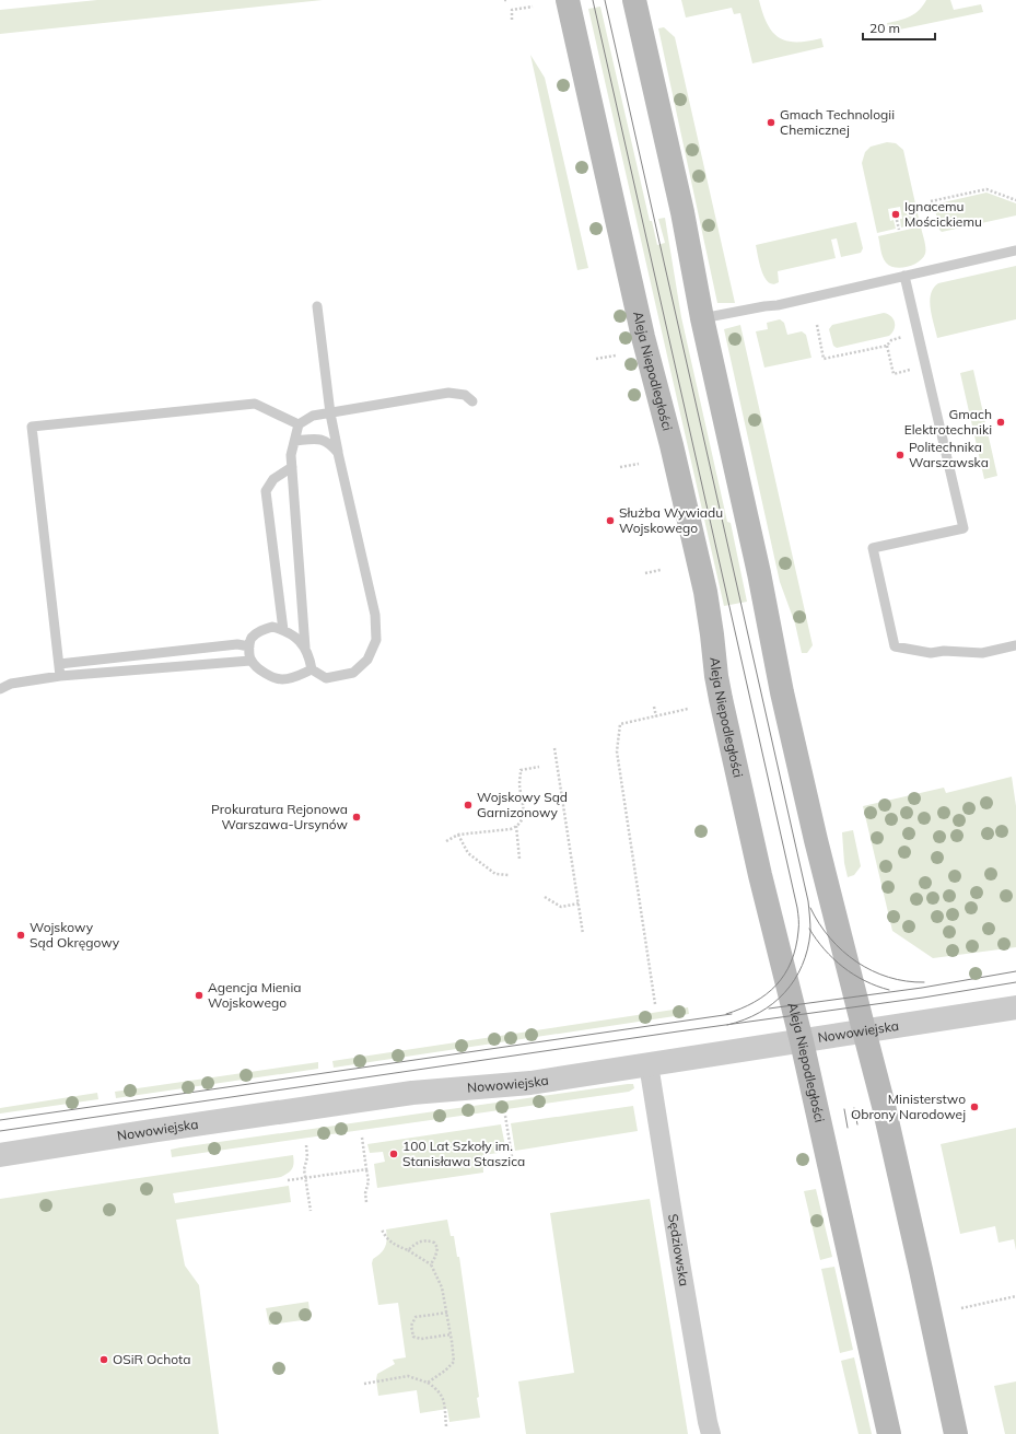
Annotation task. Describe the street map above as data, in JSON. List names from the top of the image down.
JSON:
{
  "streets": {
    "main road": ["Aleja Niepodległości"],
    "street": ["Nowowiejska", "Sędziowska"]
  },
  "crossings": [
    ["Aleja Niepodległości", "Nowowiejska"],
    ["Nowowiejska", "Sędziowska"]
  ],
  "places": [
    "Gmach Technologii Chemicznej",
    "Ignacemu Mościckiemu",
    "Gmach Elektrotechniki",
    "Politechnika Warszawska",
    "Służba Wywiadu Wojskowego",
    "Wojskowy Sąd Garnizonowy",
    "Prokuratura Rejonowa Warszawa-Ursynów",
    "Wojskowy Sąd Okręgowy",
    "Agencja Mienia Wojskowego",
    "Ministerstwo Obrony Narodowej",
    "100 Lat Szkoły im. Stanisława Staszica",
    "OSiR Ochota"
  ],
  "scale_bar": "20 m"
}
